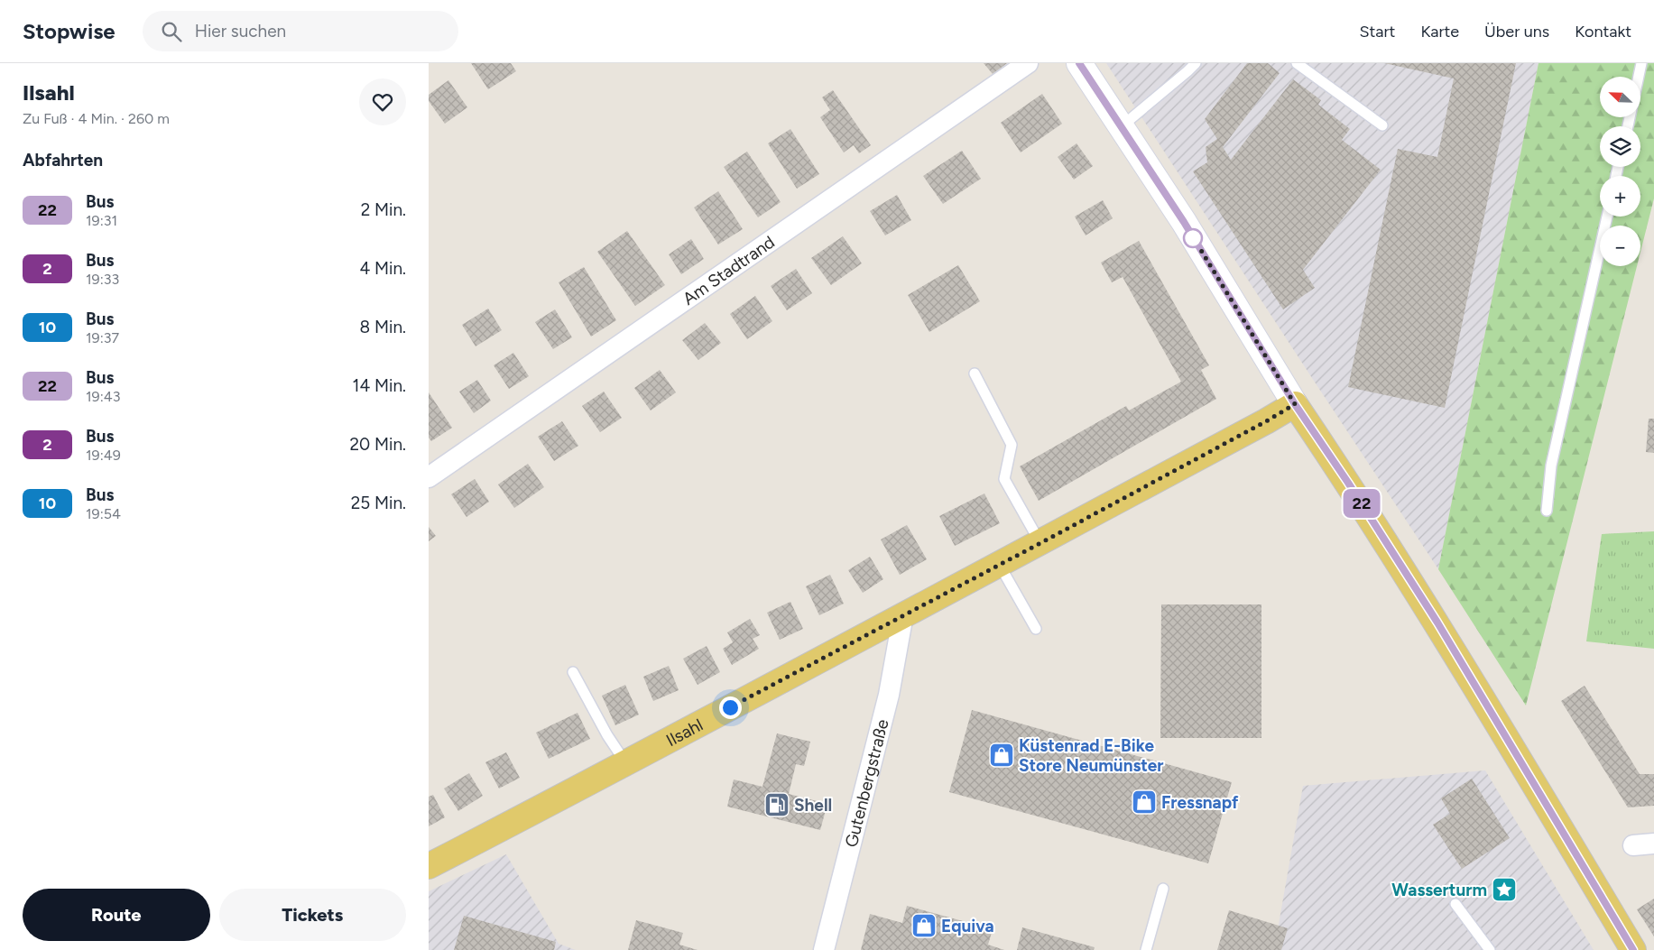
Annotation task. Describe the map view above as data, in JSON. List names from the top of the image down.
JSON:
{
  "streets": {
    "main road": ["Ilsahl"],
    "street": ["Am Stadtrand", "Gutenbergstraße"]
  },
  "crossings": [
    ["Ilsahl", "Gutenbergstraße"]
  ],
  "places": {
    "shop": ["Küstenrad E-Bike Store Neumünster", "Fressnapf", "Equiva"],
    "fuel station": ["Shell"],
    "place": ["Wasserturm"]
  },
  "lines": ["bus line 22"],
  "north": "top left",
  "page": {
    "header": "Stopwise",
    "search": "Hier suchen",
    "nav": [
      "Start",
      "Karte",
      "Über uns",
      "Kontakt"
    ],
    "heading": [
      ["Ilsahl", "Zu Fuß · 4 Min. · 260 m"],
      "Abfahrten"
    ],
    "on_map": "22",
    "map_buttons": ["+", "−"],
    "list": [
      {
        "mark": "22",
        "name": "Bus",
        "note": "19:31",
        "value": "2 Min."
      },
      {
        "mark": "2",
        "name": "Bus",
        "note": "19:33",
        "value": "4 Min."
      },
      {
        "mark": "10",
        "name": "Bus",
        "note": "19:37",
        "value": "8 Min."
      },
      {
        "mark": "22",
        "name": "Bus",
        "note": "19:43",
        "value": "14 Min."
      },
      {
        "mark": "2",
        "name": "Bus",
        "note": "19:49",
        "value": "20 Min."
      },
      {
        "mark": "10",
        "name": "Bus",
        "note": "19:54",
        "value": "25 Min."
      }
    ],
    "buttons": ["Route", "Tickets"]
  }
}
